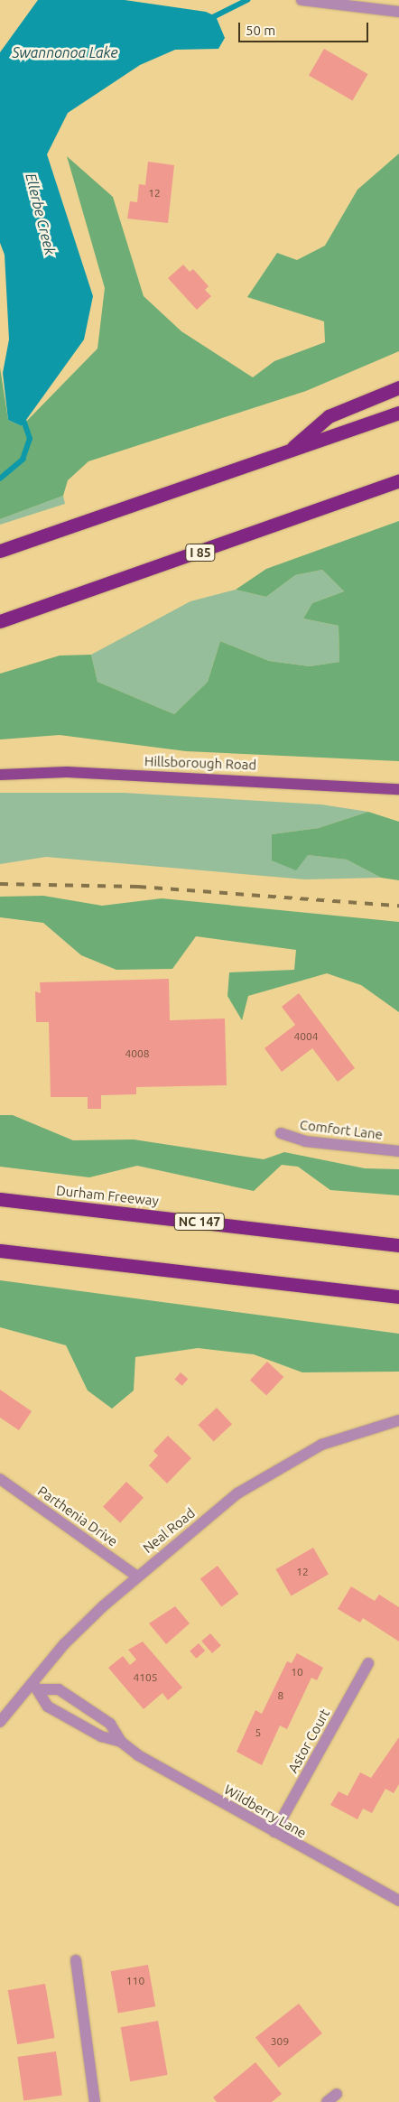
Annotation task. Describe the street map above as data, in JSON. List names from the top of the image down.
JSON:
{
  "streets": {
    "highway": ["I 85", "Durham Freeway", "NC 147"],
    "main road": ["Hillsborough Road"],
    "street": [
      "Comfort Lane",
      "Parthenia Drive",
      "Neal Road",
      "Astor Court",
      "Wildberry Lane"
    ]
  },
  "crossings": [
    ["Parthenia Drive", "Neal Road"],
    ["Neal Road", "Wildberry Lane"],
    ["Astor Court", "Wildberry Lane"]
  ],
  "water": ["Swannonoa Lake", "Ellerbe Creek"],
  "house_numbers": [
    "12",
    "4004",
    "4008",
    "12",
    "10",
    "4105",
    "8",
    "5",
    "110",
    "309"
  ],
  "scale_bar": "50 m"
}
